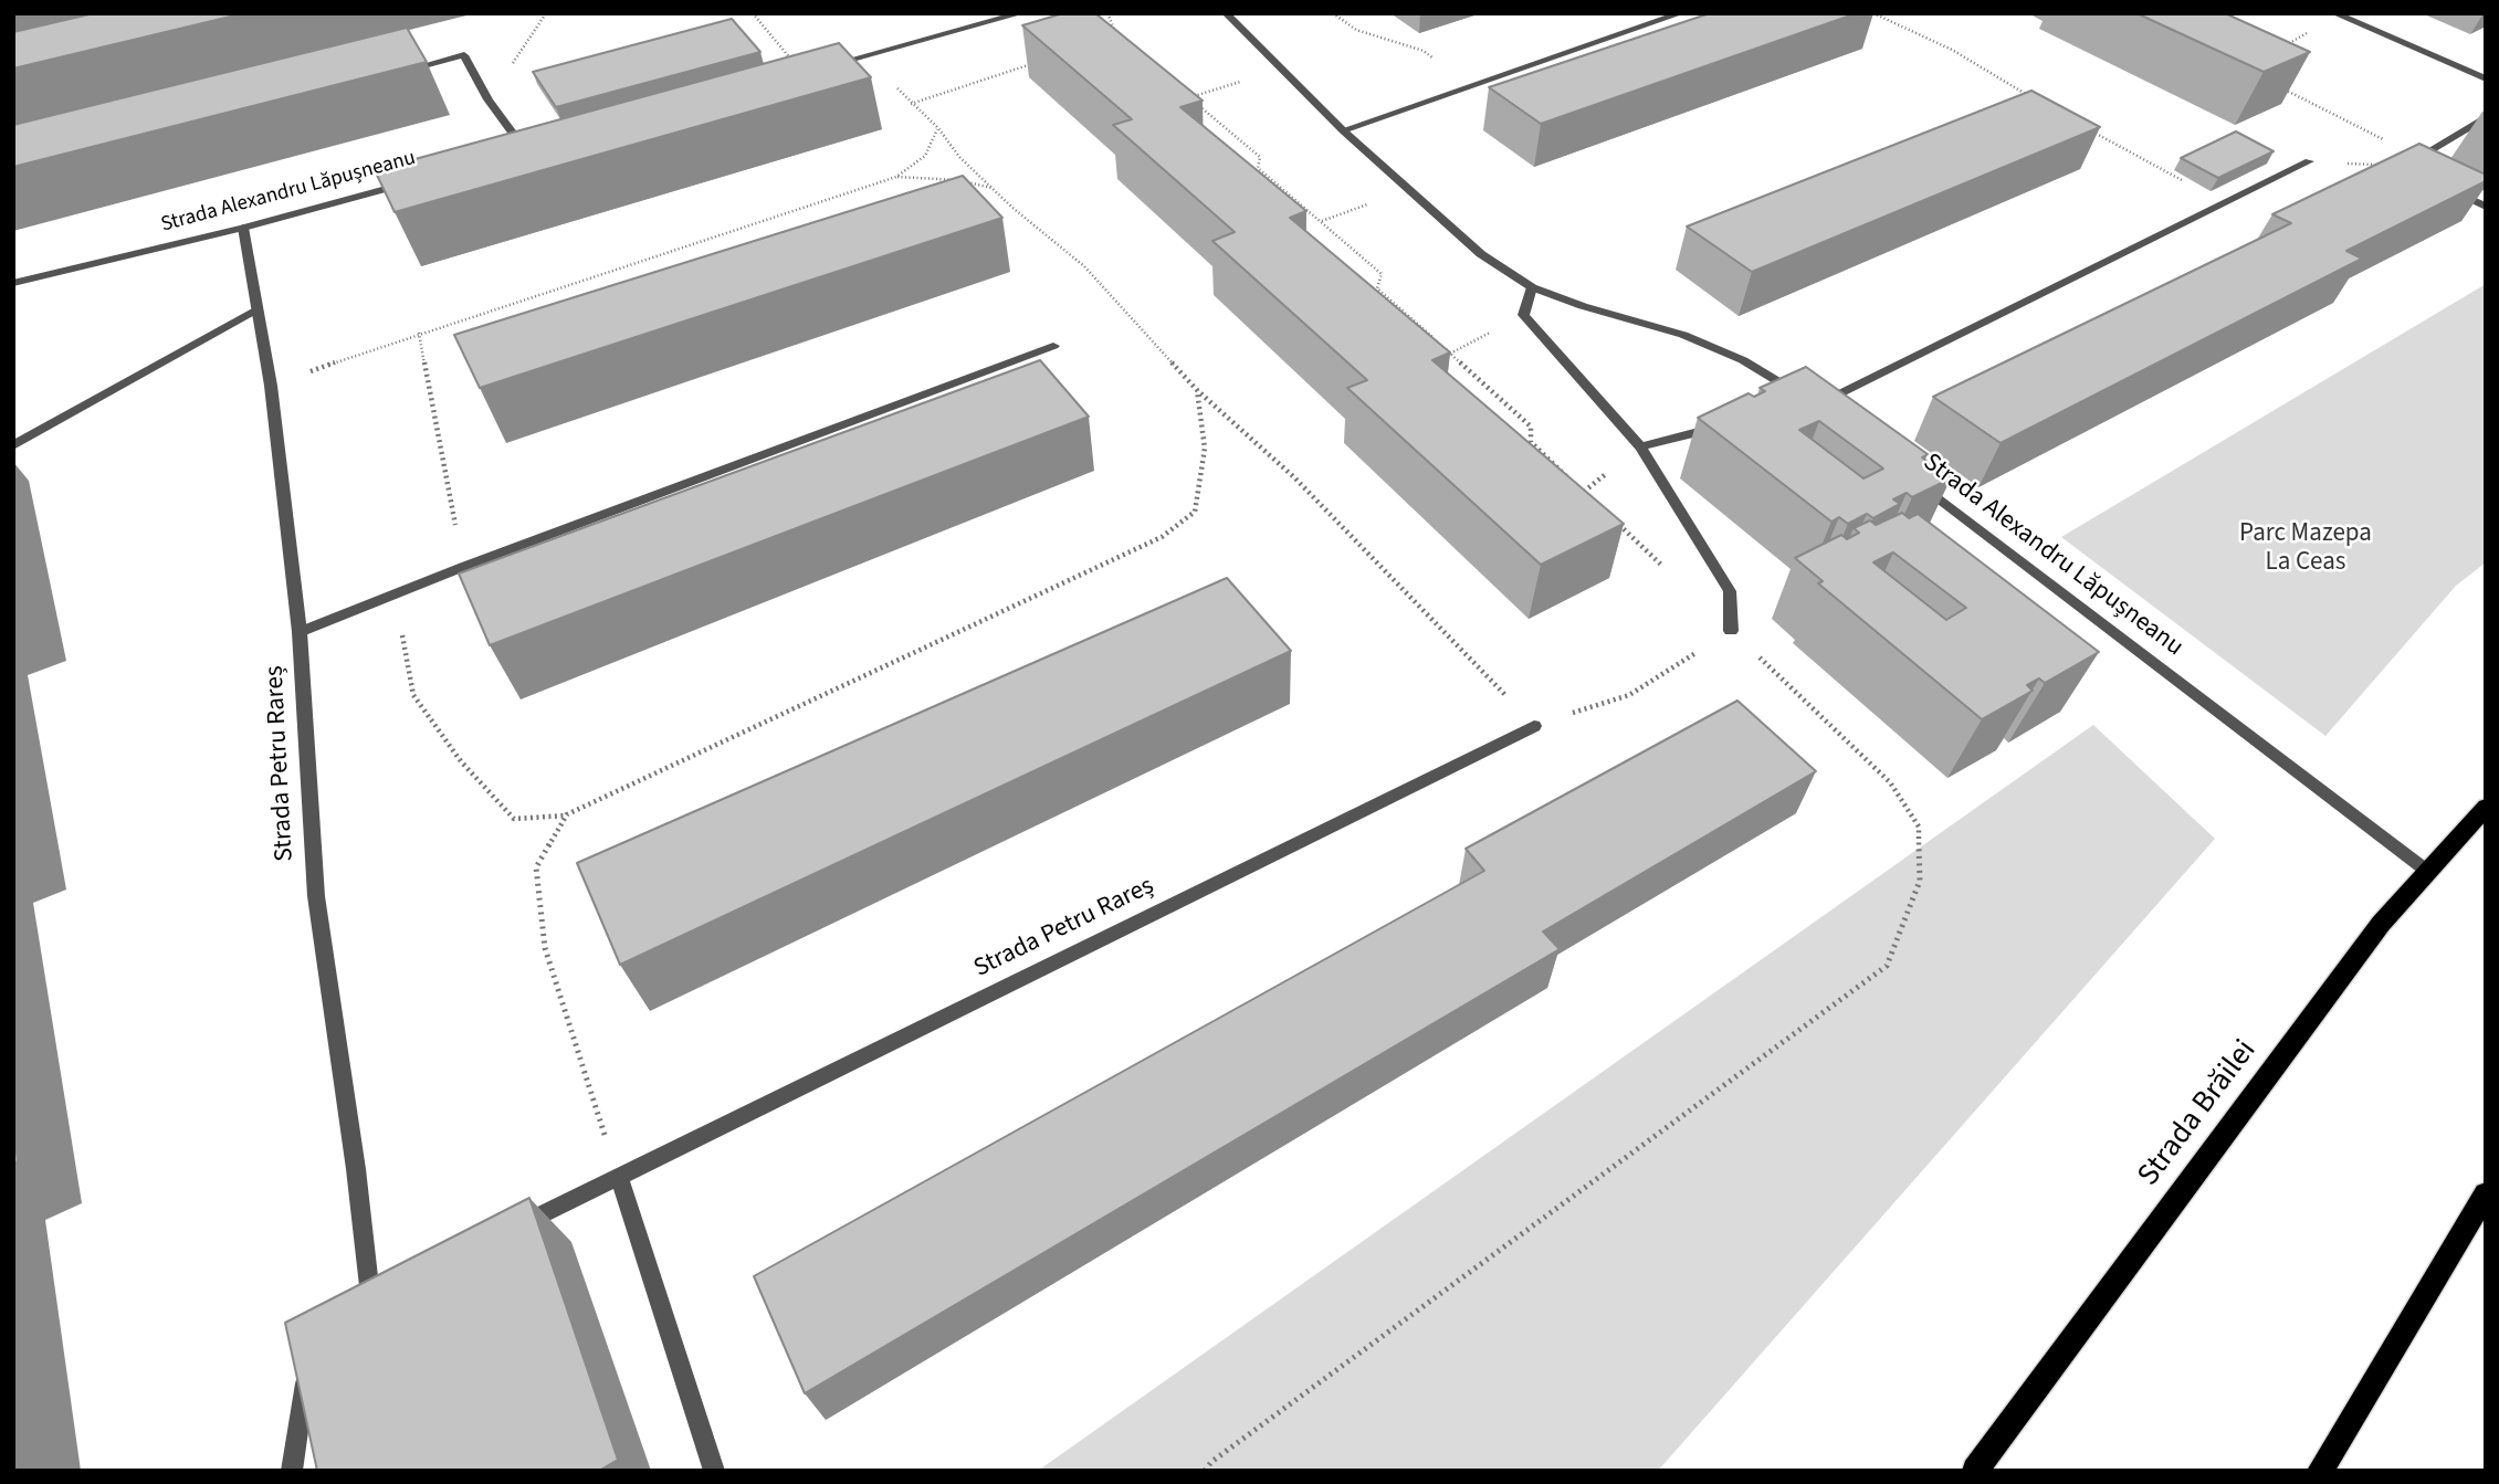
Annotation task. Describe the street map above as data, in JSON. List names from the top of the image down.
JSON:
{
  "streets": {
    "main road": ["Strada Brăilei"],
    "street": ["Strada Alexandru Lăpușneanu", "Strada Petru Rareș"]
  },
  "crossings": [
    ["Strada Alexandru Lăpușneanu", "Strada Petru Rareș"],
    ["Strada Alexandru Lăpușneanu", "Strada Brăilei"]
  ],
  "parks": ["Parc Mazepa La Ceas"]
}
